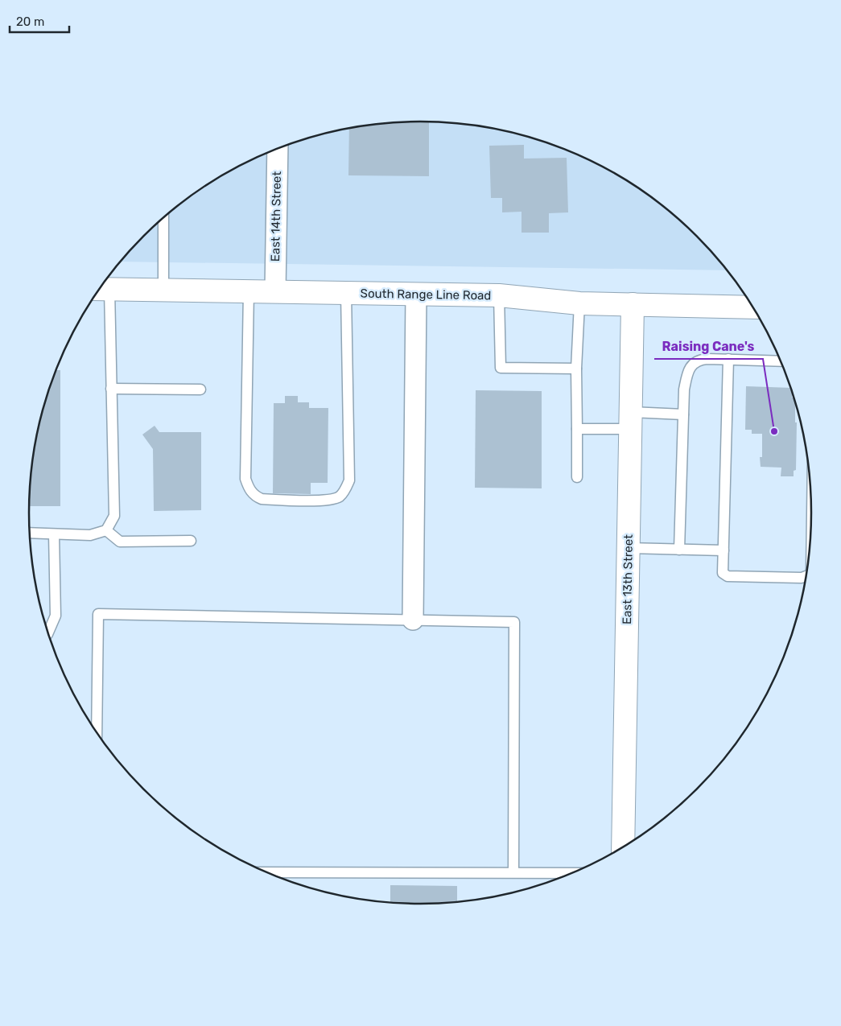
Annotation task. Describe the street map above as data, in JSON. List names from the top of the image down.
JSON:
{
  "streets": {
    "main road": ["South Range Line Road", "East 13th Street"],
    "street": ["East 14th Street"]
  },
  "crossings": [
    ["East 14th Street", "South Range Line Road"],
    ["South Range Line Road", "East 13th Street"]
  ],
  "places": ["Raising Cane's"],
  "scale_bar": "20 m"
}
